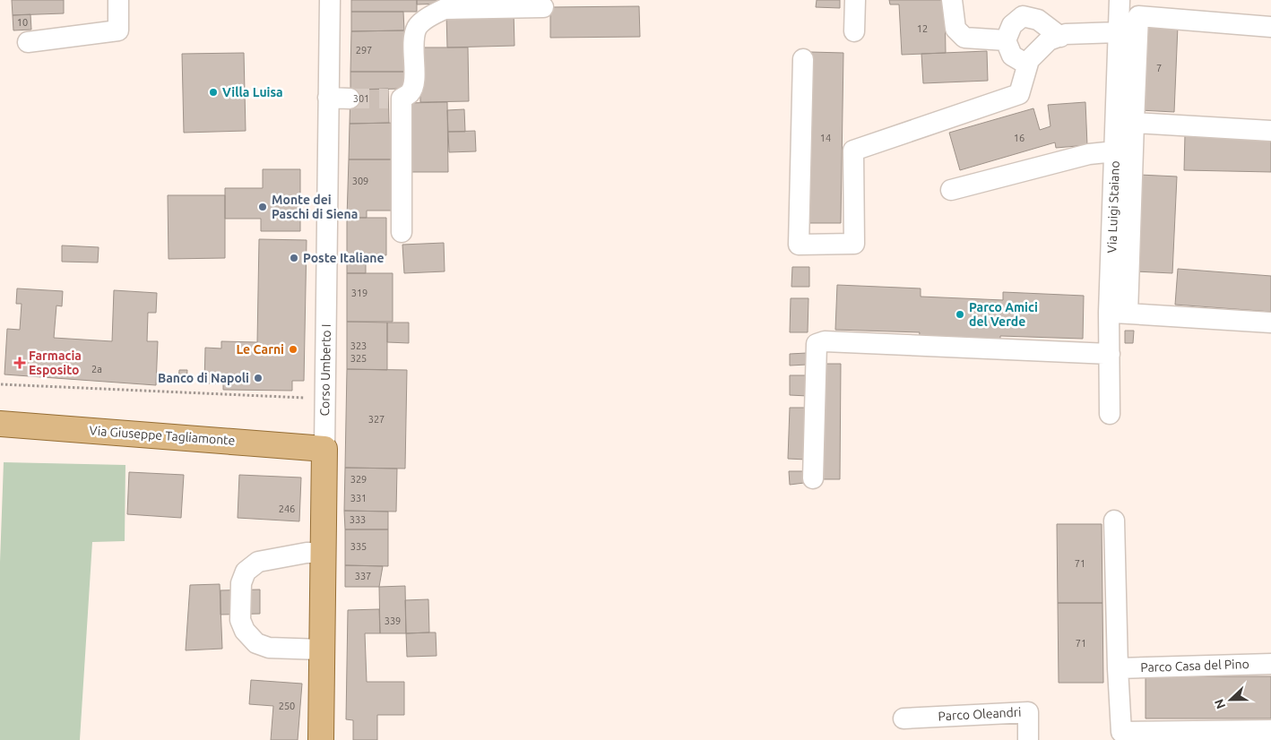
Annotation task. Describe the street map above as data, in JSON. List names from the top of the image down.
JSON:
{
  "streets": {
    "main road": ["Corso Umberto I", "Via Giuseppe Tagliamonte"],
    "street": ["Via Luigi Staiano", "Parco Casa del Pino", "Parco Oleandri"]
  },
  "crossings": [
    ["Corso Umberto I", "Via Giuseppe Tagliamonte"]
  ],
  "places": {
    "other": [
      "Villa Luisa",
      "Monte dei Paschi di Siena",
      "Poste Italiane",
      "Parco Amici del Verde",
      "Le Carni",
      "Banco di Napoli"
    ],
    "health": ["Farmacia Esposito"]
  },
  "house_numbers": [
    "10",
    "12",
    "297",
    "7",
    "301",
    "14",
    "16",
    "309",
    "319",
    "323",
    "325",
    "2a",
    "327",
    "329",
    "331",
    "246",
    "333",
    "335",
    "71",
    "337",
    "339",
    "71",
    "250"
  ],
  "north": "left"
}
